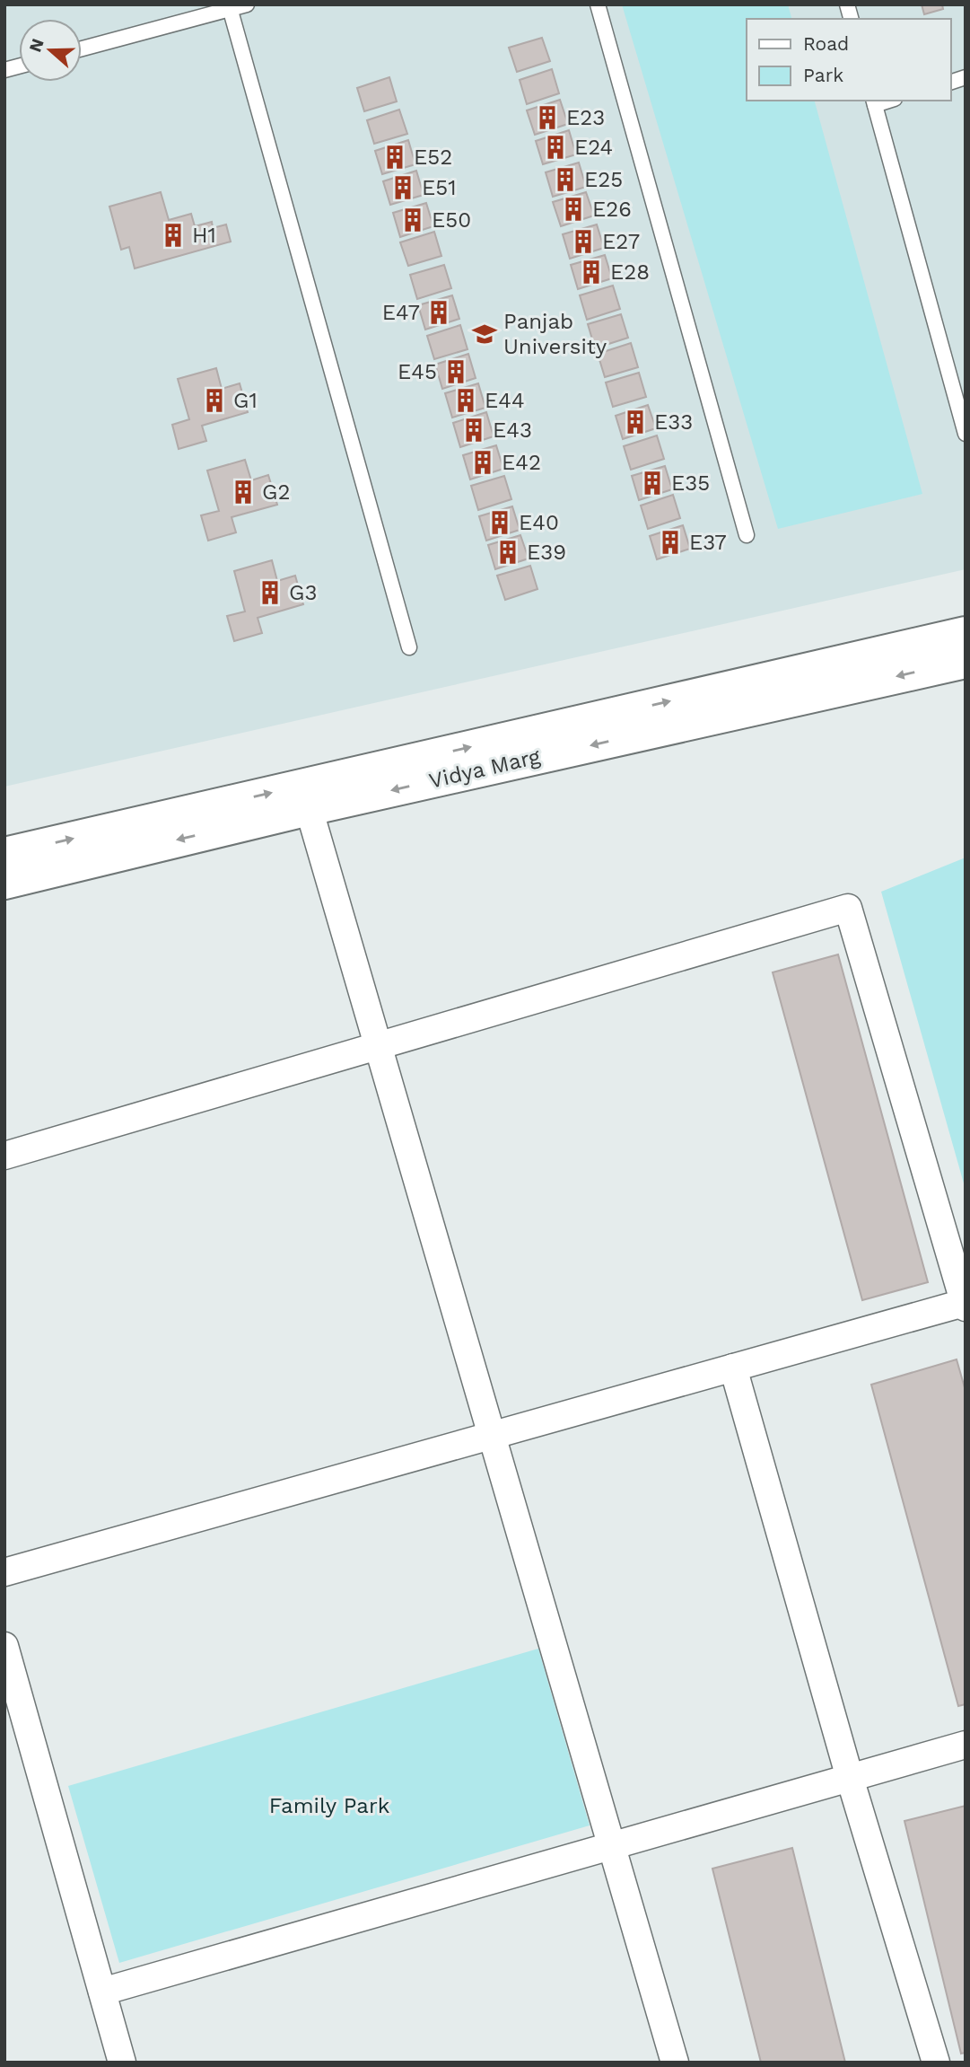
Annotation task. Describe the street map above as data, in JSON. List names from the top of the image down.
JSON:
{
  "streets": {
    "main road": ["Vidya Marg"]
  },
  "parks": ["Family Park"],
  "places": {
    "building": [
      "E23",
      "E24",
      "E52",
      "E25",
      "E51",
      "E26",
      "E50",
      "H1",
      "E27",
      "E28",
      "E47",
      "E45",
      "G1",
      "E44",
      "E33",
      "E43",
      "E42",
      "E35",
      "G2",
      "E40",
      "E37",
      "E39",
      "G3"
    ],
    "school or university": ["Panjab University"]
  },
  "legend": ["Road", "Park"],
  "north": "left"
}
